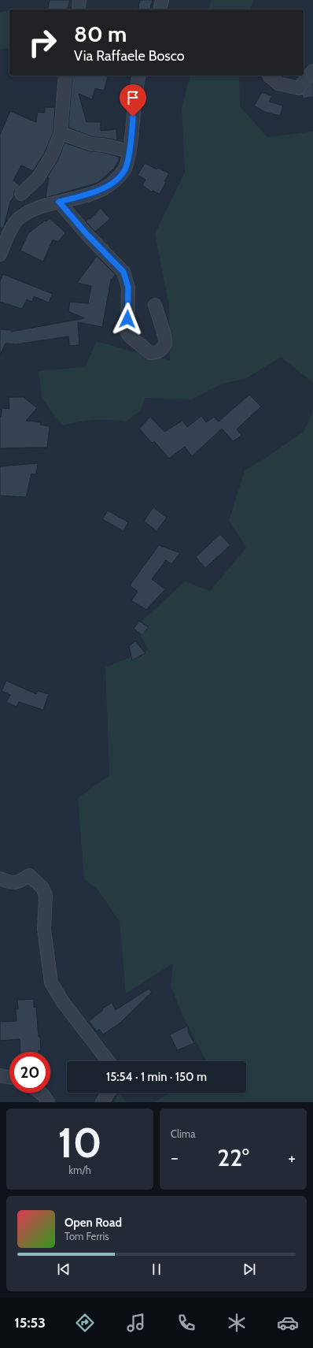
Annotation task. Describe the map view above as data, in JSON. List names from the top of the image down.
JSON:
{
  "page": {
    "turn": ["80 m", "Via Raffaele Bosco"],
    "limit": "20",
    "trip": "15:54 · 1 min · 150 m",
    "tile": [
      ["10", "km/h"],
      "Clima"
    ],
    "heat": ["−", "22°", "+"],
    "song": ["Open Road", "Tom Ferris"],
    "tabs": "15:53"
  }
}
